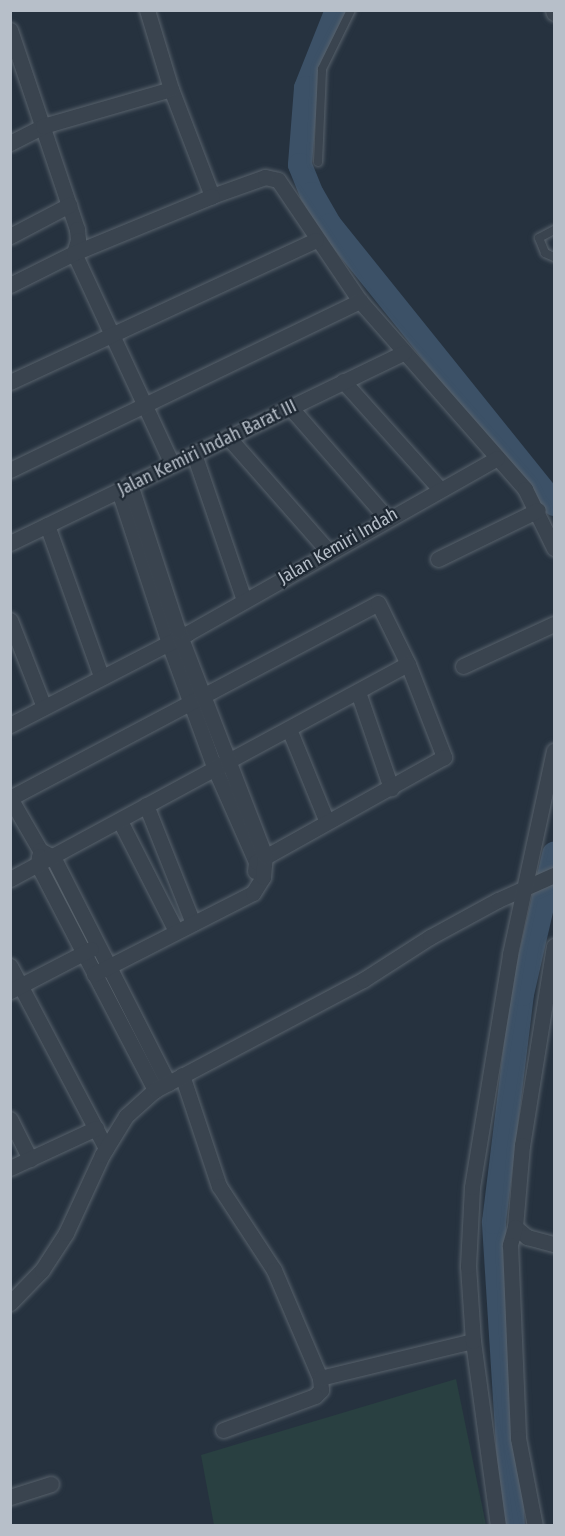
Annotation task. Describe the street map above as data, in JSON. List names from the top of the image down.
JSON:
{
  "streets": {
    "street": ["Jalan Kemiri Indah Barat III", "Jalan Kemiri Indah"]
  }
}
